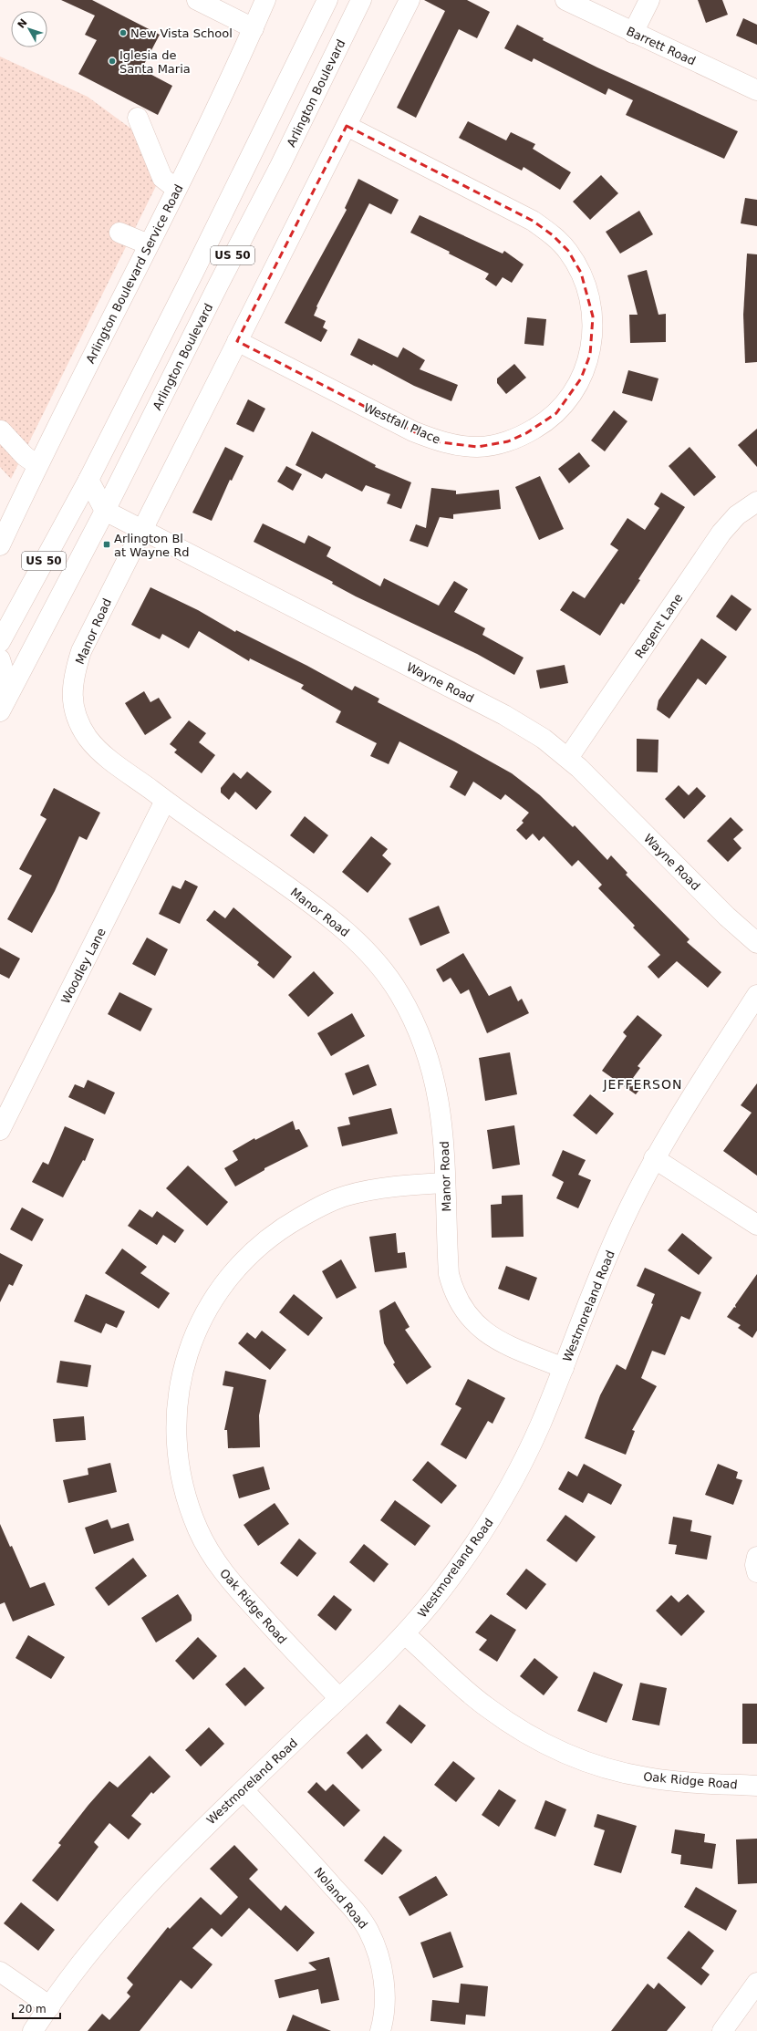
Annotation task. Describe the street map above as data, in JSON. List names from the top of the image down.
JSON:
{
  "streets": {
    "main road": [
      "Barrett Road",
      "Arlington Boulevard",
      "US 50",
      "Arlington Boulevard Service Road",
      "Westfall Place",
      "Regent Lane",
      "Manor Road",
      "Wayne Road",
      "Woodley Lane",
      "Westmoreland Road",
      "Oak Ridge Road",
      "Noland Road"
    ]
  },
  "crossings": [
    ["Arlington Boulevard", "Wayne Road"],
    ["Regent Lane", "Wayne Road"],
    ["Manor Road", "Wayne Road"],
    ["Manor Road", "Woodley Lane"],
    ["Manor Road", "Westmoreland Road"],
    ["Manor Road", "Oak Ridge Road"],
    ["Westmoreland Road", "Oak Ridge Road"],
    ["Westmoreland Road", "Noland Road"]
  ],
  "districts": ["JEFFERSON"],
  "places": {
    "other": ["New Vista School", "Iglesia de Santa Maria"],
    "transit": ["Arlington Bl at Wayne Rd"]
  },
  "scale_bar": "20 m",
  "north": "top left"
}
